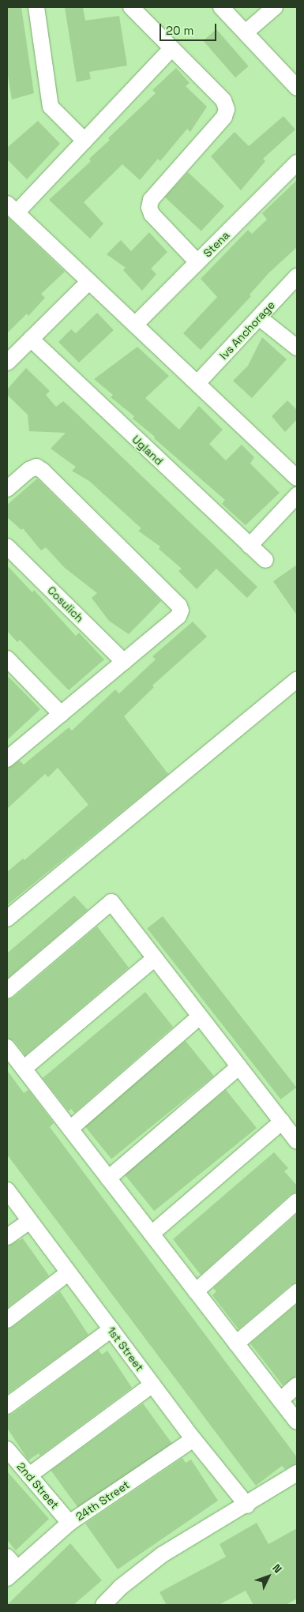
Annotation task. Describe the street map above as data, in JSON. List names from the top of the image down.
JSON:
{
  "streets": {
    "street": [
      "Stena",
      "Ivs Anchorage",
      "Ugland",
      "Cosulich",
      "1st Street",
      "2nd Street",
      "24th Street"
    ]
  },
  "crossings": [
    ["1st Street", "24th Street"],
    ["2nd Street", "24th Street"]
  ],
  "scale_bar": "20 m",
  "north": "top right"
}
